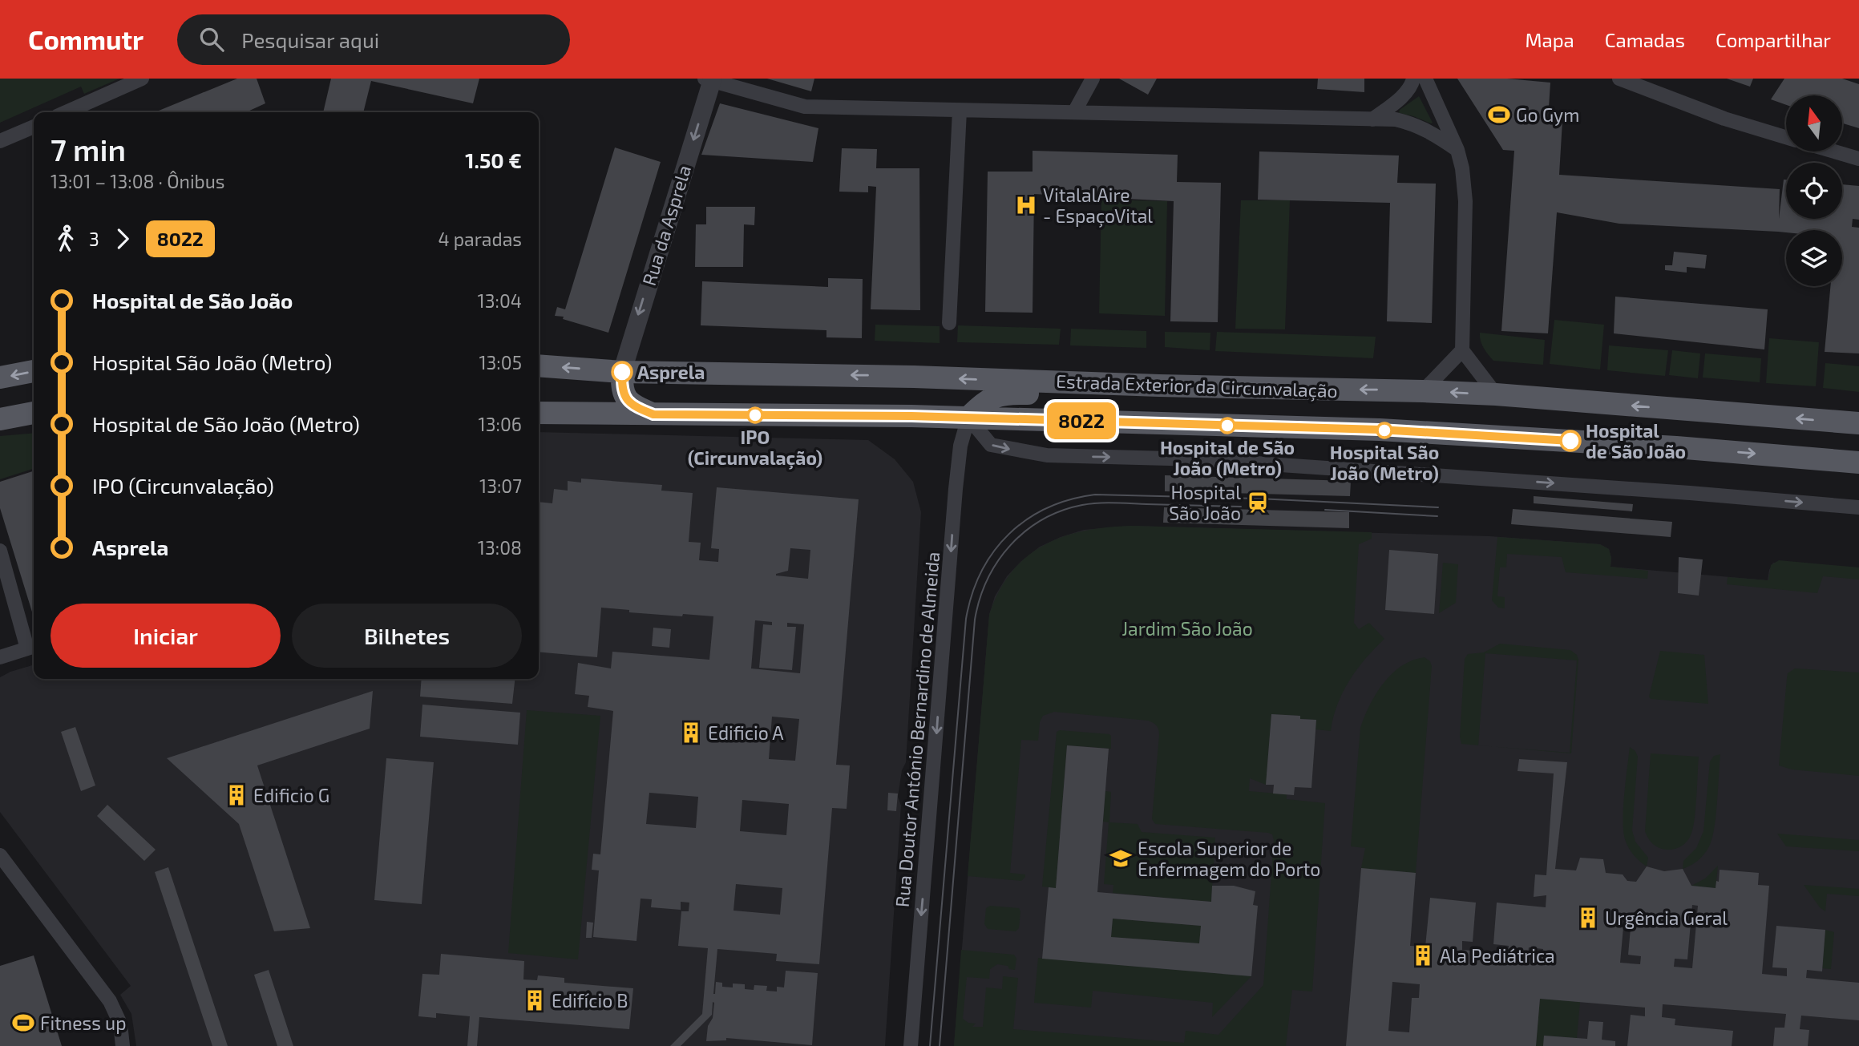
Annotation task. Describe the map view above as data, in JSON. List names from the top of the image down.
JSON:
{
  "streets": {
    "main road": ["Estrada Exterior da Circunvalação"],
    "street": ["Rua da Asprela", "Rua Doutor António Bernardino de Almeida"]
  },
  "crossings": [
    ["Rua da Asprela", "Estrada Exterior da Circunvalação"]
  ],
  "one_way": ["Rua da Asprela", "Rua Doutor António Bernardino de Almeida"],
  "parks": ["Jardim São João"],
  "places": {
    "sports": ["Go Gym", "Fitness up"],
    "hospital": ["VitalalAire - EspaçoVital"],
    "other": [
      "Asprela",
      "IPO (Circunvalação)",
      "Hospital de São João (Metro)",
      "Hospital São João (Metro)",
      "Hospital de São João"
    ],
    "station": ["Hospital São João"],
    "building": [
      "Edificio A",
      "Edificio G",
      "Urgência Geral",
      "Ala Pediátrica",
      "Edifício B"
    ],
    "school or university": ["Escola Superior de Enfermagem do Porto"]
  },
  "lines": ["bus line 8022"],
  "north": "top",
  "page": {
    "header": "Commutr",
    "search": "Pesquisar aqui",
    "nav": ["Mapa", "Camadas", "Compartilhar"],
    "on_map": "8022",
    "heading": ["7 min", "13:01 – 13:08 · Ônibus", "1.50 €"],
    "legs": ["3", "8022", "4 paradas"],
    "list": [
      {
        "name": "Hospital de São João",
        "value": "13:04"
      },
      {
        "name": "Hospital São João (Metro)",
        "value": "13:05"
      },
      {
        "name": "Hospital de São João (Metro)",
        "value": "13:06"
      },
      {
        "name": "IPO (Circunvalação)",
        "value": "13:07"
      },
      {
        "name": "Asprela",
        "value": "13:08"
      }
    ],
    "buttons": ["Iniciar", "Bilhetes"]
  }
}
